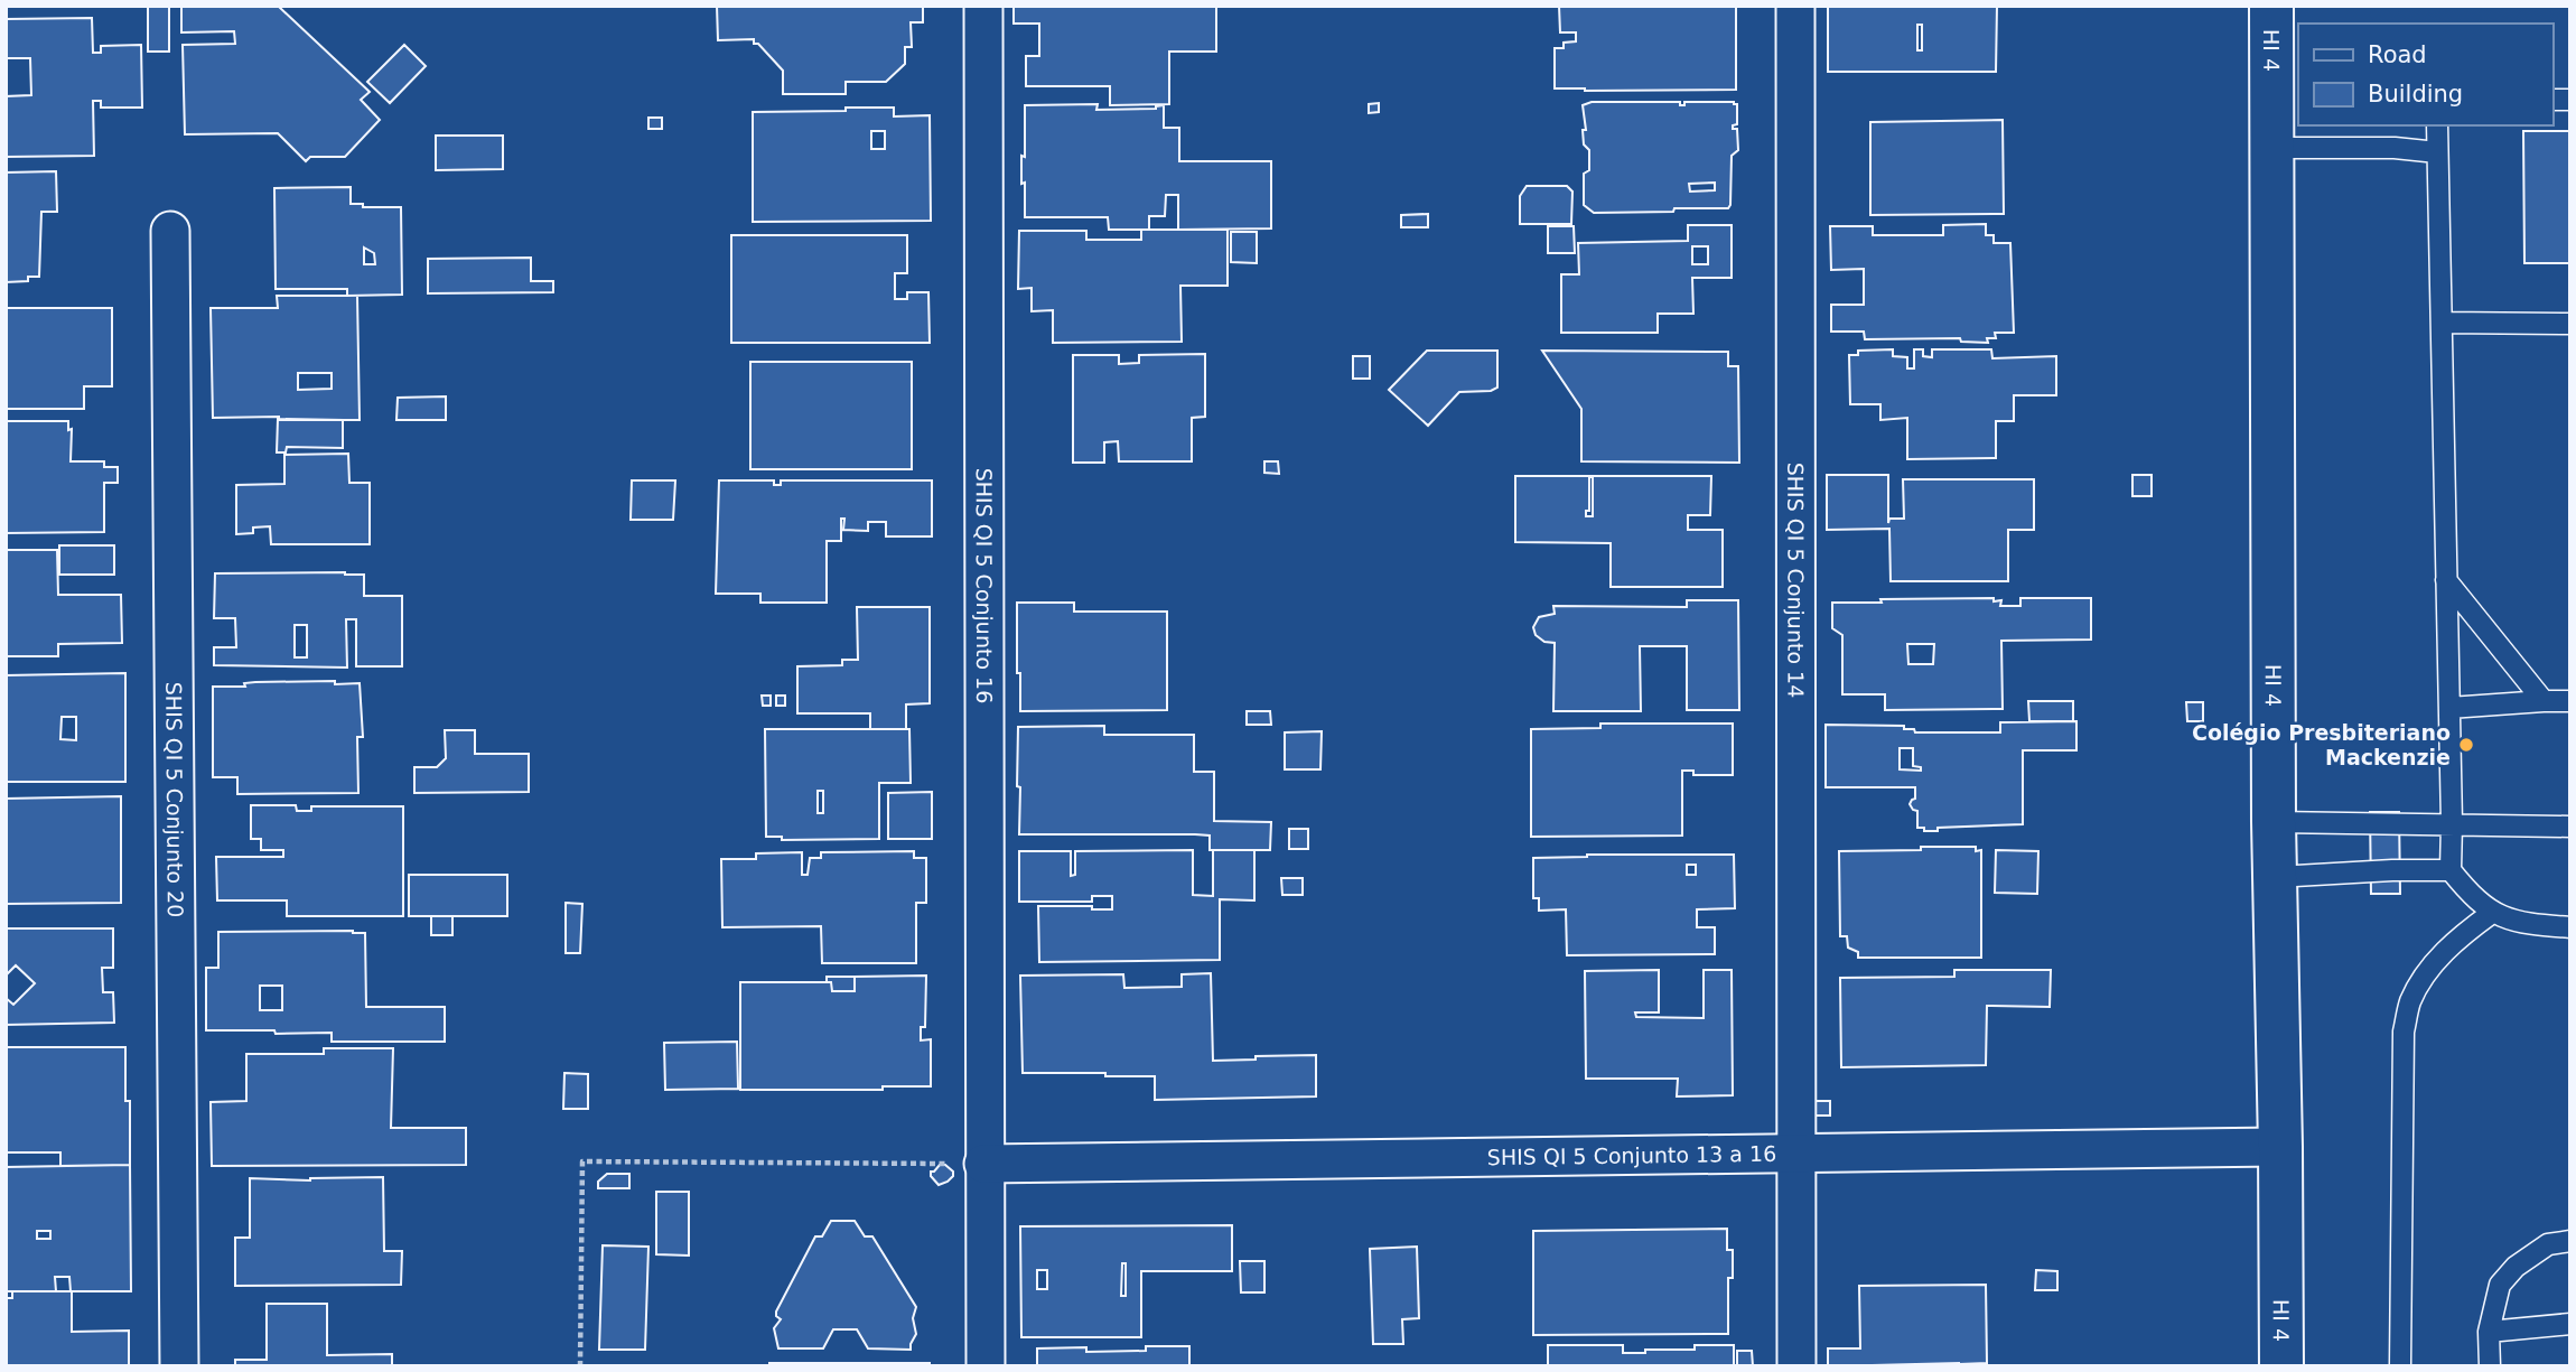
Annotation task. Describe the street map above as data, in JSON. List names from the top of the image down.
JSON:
{
  "streets": {
    "street": [
      "HI 4",
      "SHIS QI 5 Conjunto 14",
      "SHIS QI 5 Conjunto 16",
      "SHIS QI 5 Conjunto 20",
      "SHIS QI 5 Conjunto 13 a 16"
    ]
  },
  "crossings": [
    ["HI 4", "SHIS QI 5 Conjunto 13 a 16"],
    ["SHIS QI 5 Conjunto 14", "SHIS QI 5 Conjunto 13 a 16"],
    ["SHIS QI 5 Conjunto 16", "SHIS QI 5 Conjunto 13 a 16"]
  ],
  "places": ["Colégio Presbiteriano Mackenzie"],
  "legend": ["Road", "Building"]
}
